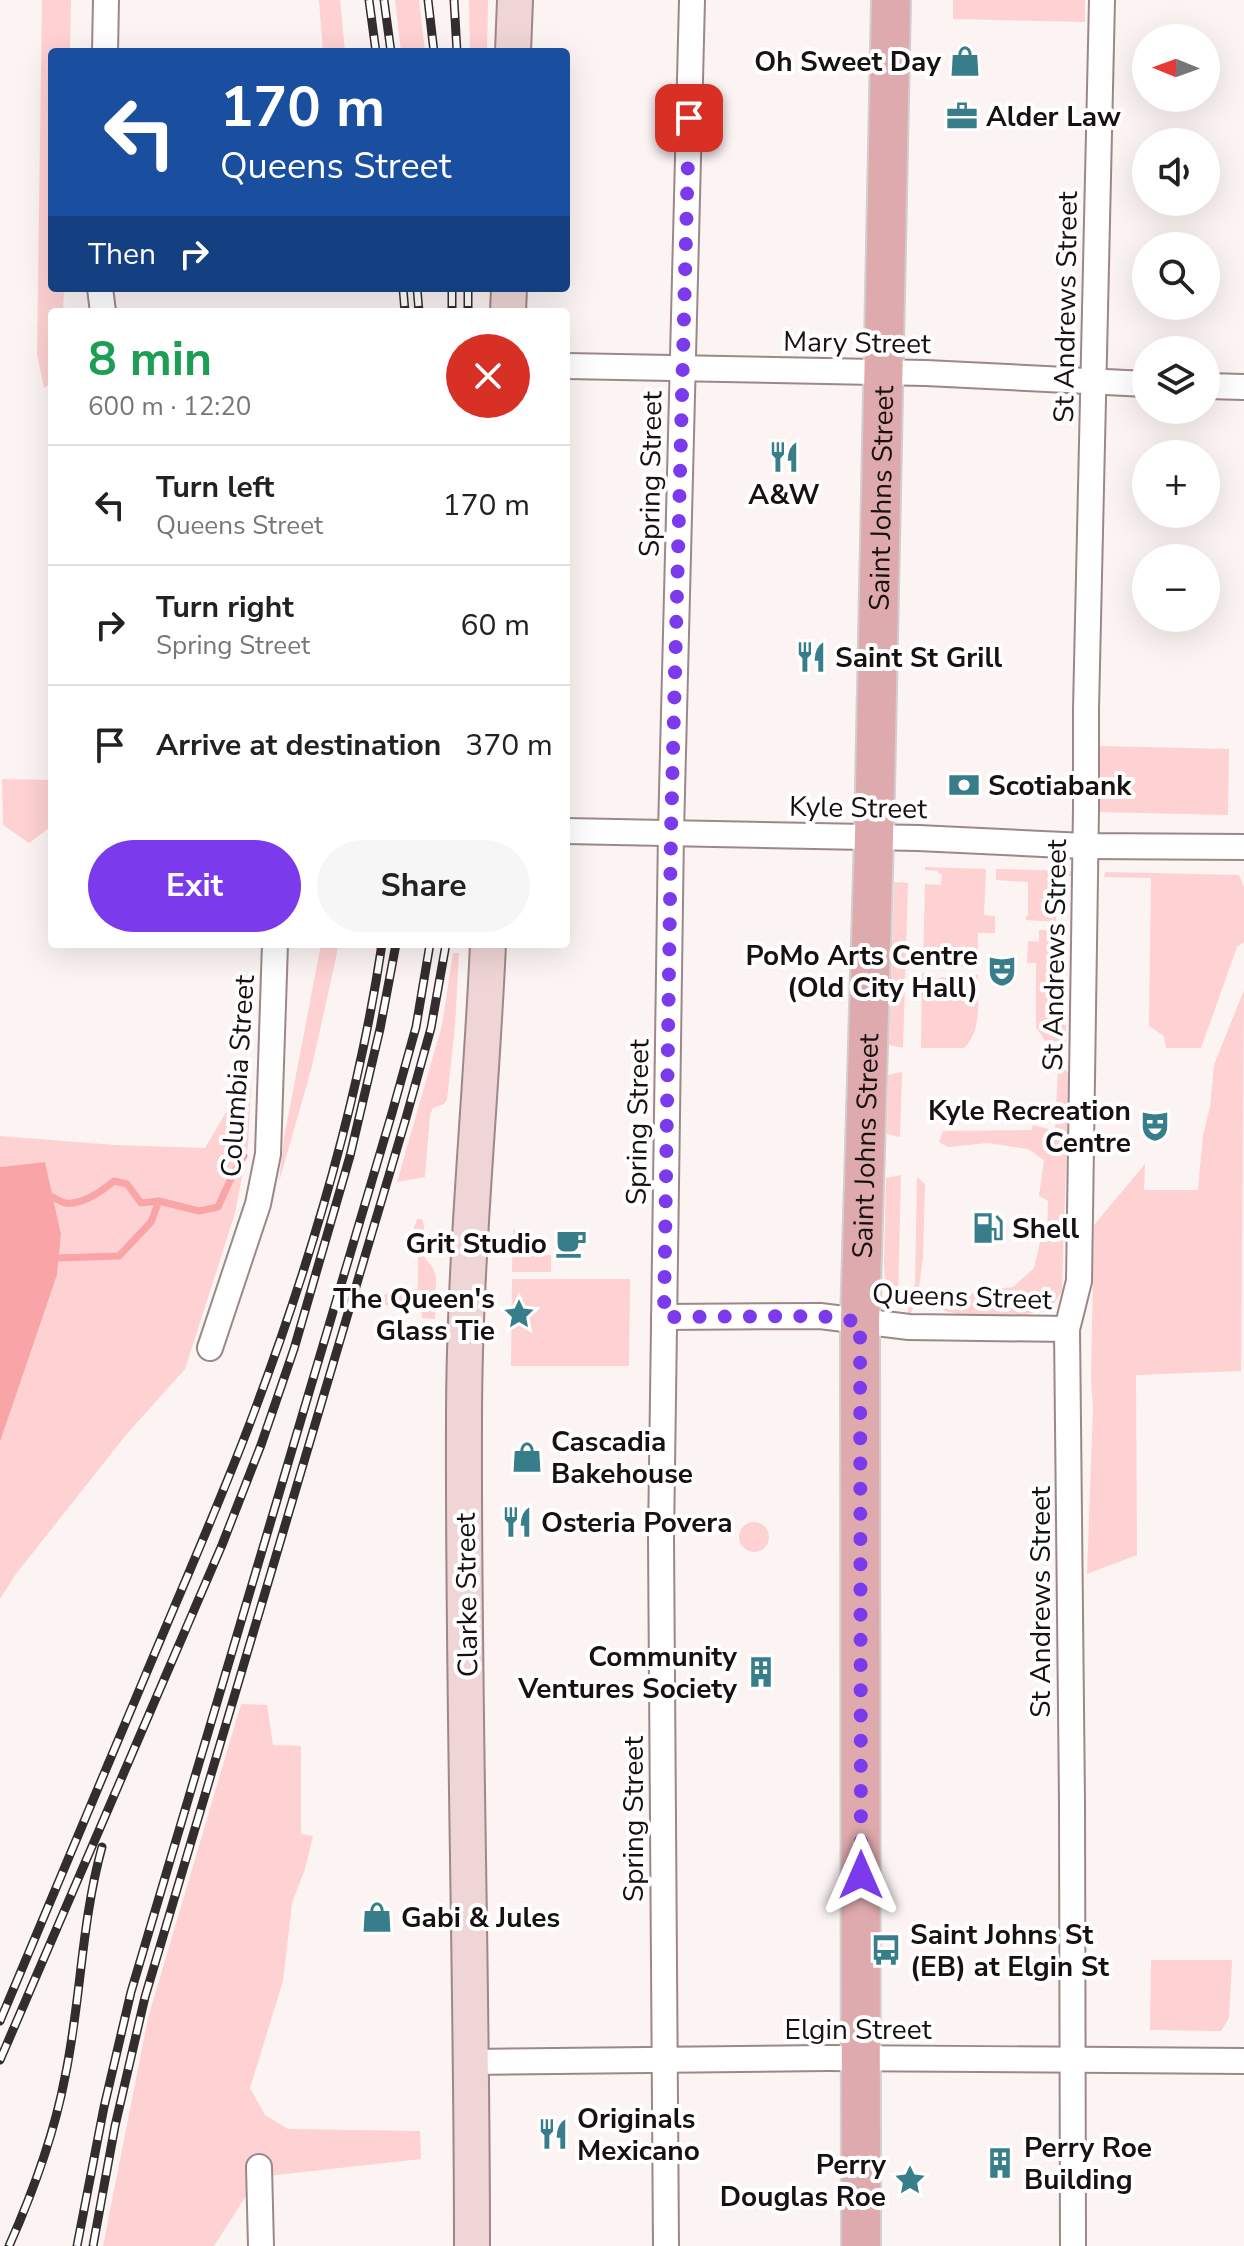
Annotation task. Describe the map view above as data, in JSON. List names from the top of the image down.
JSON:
{
  "streets": {
    "main road": ["Saint Johns Street", "Clarke Street"],
    "street": [
      "St Andrews Street",
      "Mary Street",
      "Spring Street",
      "Kyle Street",
      "Columbia Street",
      "Queens Street",
      "Elgin Street"
    ]
  },
  "crossings": [
    ["St Andrews Street", "Mary Street"],
    ["St Andrews Street", "Kyle Street"],
    ["St Andrews Street", "Queens Street"],
    ["St Andrews Street", "Elgin Street"],
    ["Mary Street", "Spring Street"],
    ["Mary Street", "Saint Johns Street"],
    ["Spring Street", "Kyle Street"],
    ["Spring Street", "Queens Street"],
    ["Spring Street", "Elgin Street"],
    ["Saint Johns Street", "Kyle Street"],
    ["Saint Johns Street", "Queens Street"],
    ["Saint Johns Street", "Elgin Street"],
    ["Clarke Street", "Elgin Street"]
  ],
  "places": {
    "shop": ["Oh Sweet Day", "Cascadia Bakehouse", "Gabi & Jules"],
    "office": ["Alder Law"],
    "restaurant": [
      "A&W",
      "Saint St Grill",
      "Osteria Povera",
      "Originals Mexicano"
    ],
    "bank": ["Scotiabank"],
    "theatre": ["PoMo Arts Centre (Old City Hall)", "Kyle Recreation Centre"],
    "fuel station": ["Shell"],
    "cafe": ["Grit Studio"],
    "place": ["The Queen's Glass Tie", "Perry Douglas Roe"],
    "building": ["Community Ventures Society", "Perry Roe Building"],
    "bus stop": ["Saint Johns St (EB) at Elgin St"]
  },
  "north": "left",
  "page": {
    "map_buttons": ["+", "−"],
    "turn": ["170 m", "Queens Street"],
    "then": "Then",
    "heading": ["8 min", "600 m · 12:20"],
    "list": [
      {
        "name": "Turn left",
        "note": "Queens Street",
        "value": "170 m"
      },
      {
        "name": "Turn right",
        "note": "Spring Street",
        "value": "60 m"
      },
      {
        "name": "Arrive at destination",
        "value": "370 m"
      }
    ],
    "buttons": ["Exit", "Share"]
  }
}
